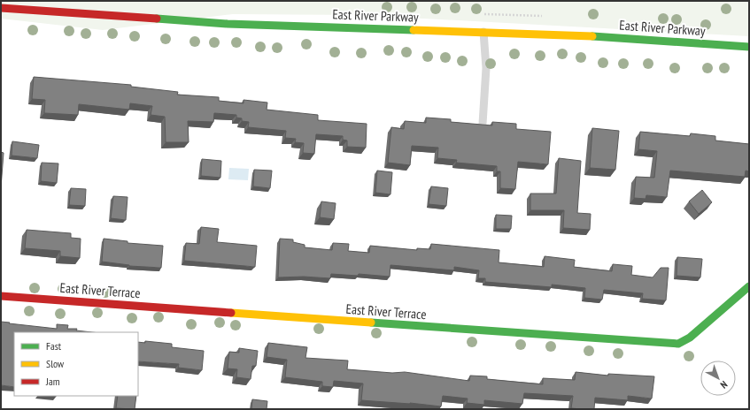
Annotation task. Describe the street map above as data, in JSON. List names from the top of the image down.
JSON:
{
  "streets": {
    "street": ["East River Parkway", "East River Terrace"]
  },
  "legend": ["Fast", "Slow", "Jam"],
  "north": "bottom right"
}
